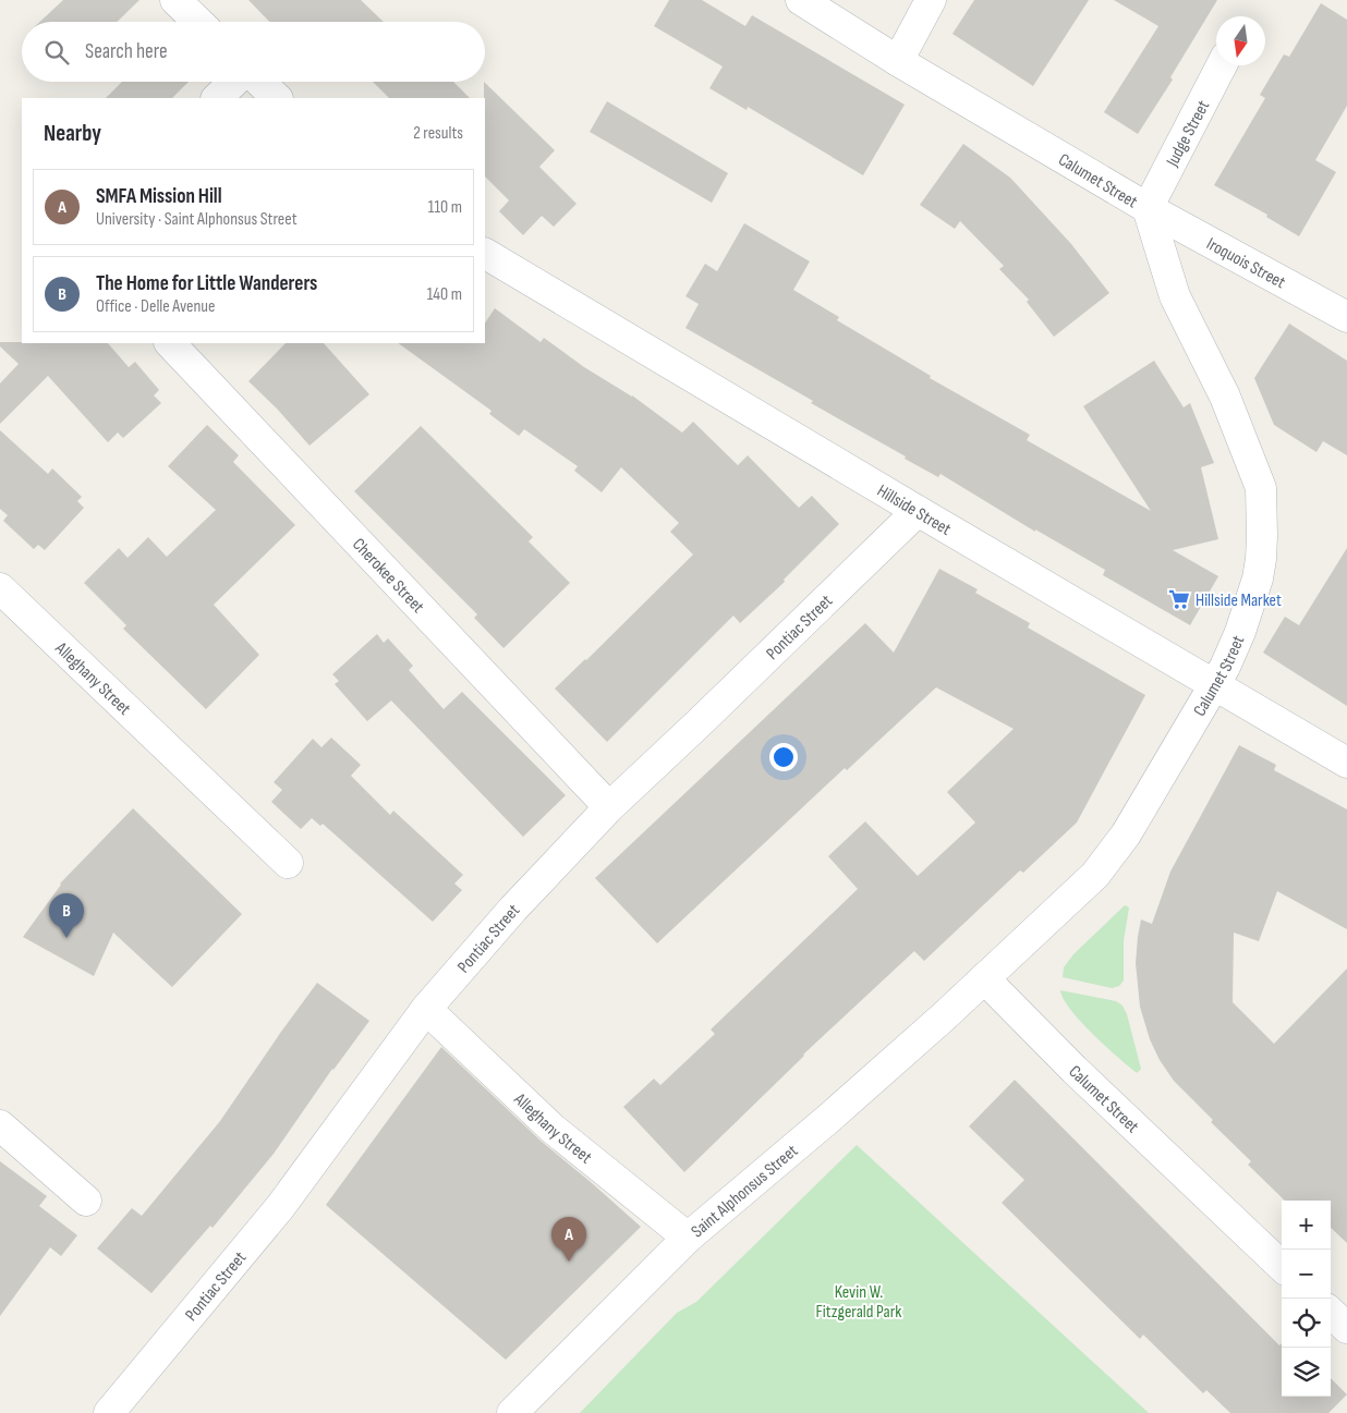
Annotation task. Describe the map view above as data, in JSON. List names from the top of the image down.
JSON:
{
  "streets": {
    "street": [
      "Judge Street",
      "Calumet Street",
      "Iroquois Street",
      "Hillside Street",
      "Cherokee Street",
      "Pontiac Street",
      "Alleghany Street",
      "Saint Alphonsus Street"
    ]
  },
  "crossings": [
    ["Judge Street", "Calumet Street"],
    ["Judge Street", "Iroquois Street"],
    ["Calumet Street", "Iroquois Street"],
    ["Calumet Street", "Hillside Street"],
    ["Calumet Street", "Saint Alphonsus Street"],
    ["Hillside Street", "Pontiac Street"],
    ["Cherokee Street", "Pontiac Street"],
    ["Pontiac Street", "Alleghany Street"],
    ["Alleghany Street", "Saint Alphonsus Street"]
  ],
  "parks": ["Kevin W. Fitzgerald Park"],
  "places": {
    "supermarket": ["Hillside Market"]
  },
  "north": "bottom",
  "page": {
    "search": "Search here",
    "heading": ["Nearby", "2 results"],
    "list": [
      {
        "mark": "A",
        "name": "SMFA Mission Hill",
        "note": "University · Saint Alphonsus Street",
        "value": "110 m"
      },
      {
        "mark": "B",
        "name": "The Home for Little Wanderers",
        "note": "Office · Delle Avenue",
        "value": "140 m"
      }
    ],
    "pins": ["B", "A"],
    "map_buttons": ["+", "−"]
  }
}
